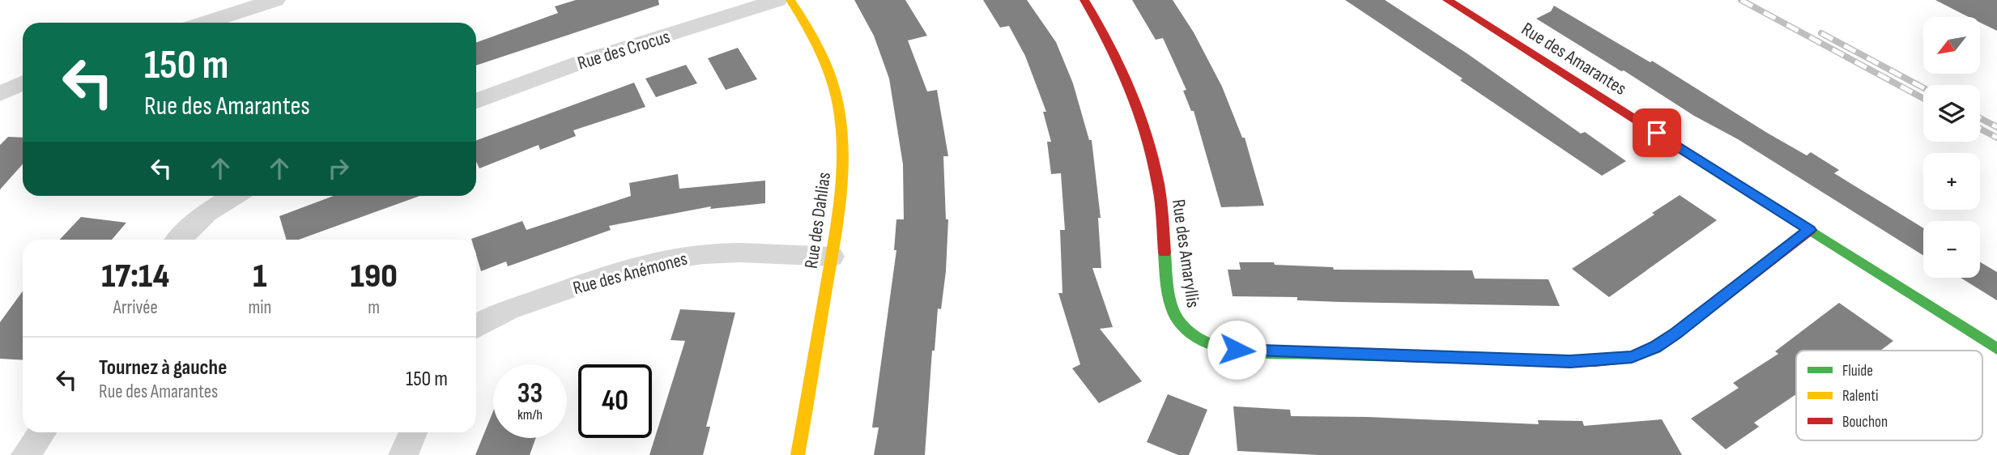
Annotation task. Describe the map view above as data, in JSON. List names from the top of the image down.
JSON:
{
  "streets": {
    "street": [
      "Rue des Crocus",
      "Rue des Amarantes",
      "Rue des Dahlias",
      "Rue des Amaryllis",
      "Rue des Anémones"
    ]
  },
  "crossings": [
    ["Rue des Amarantes", "Rue des Amaryllis"],
    ["Rue des Dahlias", "Rue des Anémones"]
  ],
  "legend": ["Fluide", "Ralenti", "Bouchon"],
  "north": "bottom left",
  "page": {
    "map_buttons": ["+", "−"],
    "turn": ["150 m", "Rue des Amarantes"],
    "eta": [
      "17:14",
      "Arrivée",
      "1",
      "min",
      "190",
      "m"
    ],
    "list": [
      {
        "name": "Tournez à gauche",
        "note": "Rue des Amarantes",
        "value": "150 m"
      }
    ],
    "speed": "33 km/h",
    "limit": "40"
  }
}
